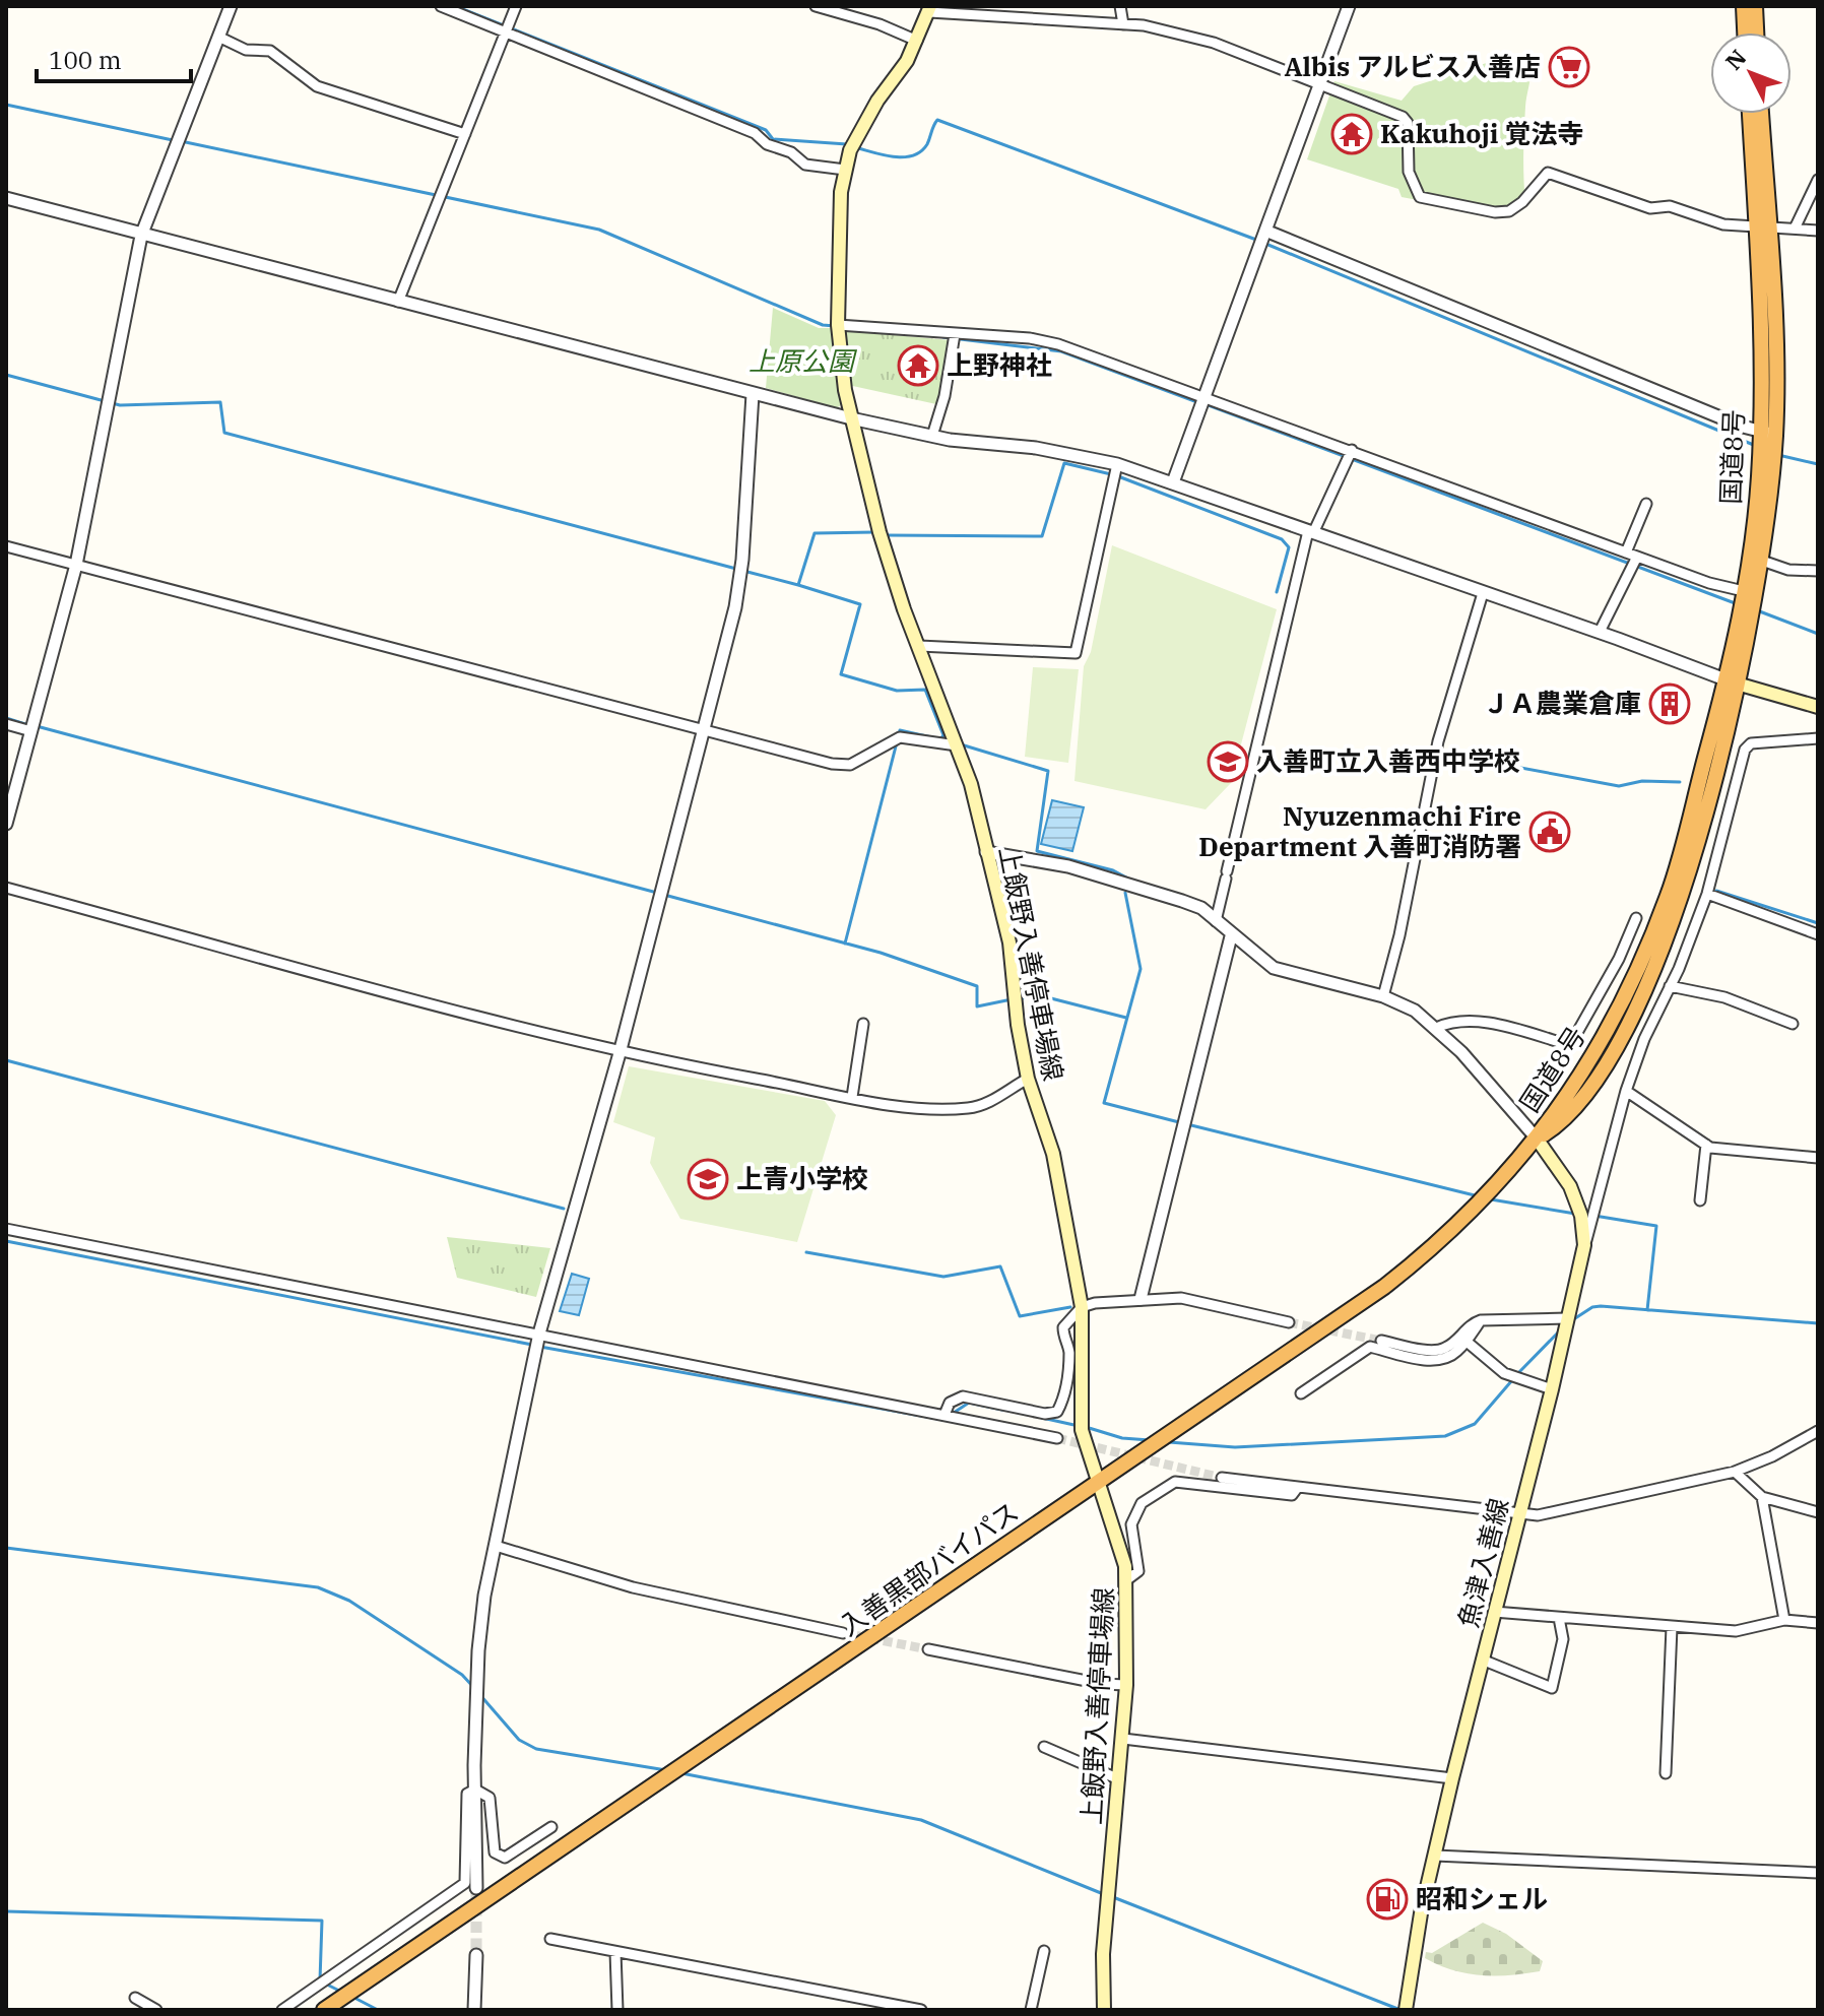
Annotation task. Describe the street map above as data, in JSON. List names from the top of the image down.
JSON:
{
  "streets": {
    "highway": ["国道8号", "入善黒部バイパス"],
    "main road": ["上飯野入善停車場線", "魚津入善線"]
  },
  "crossings": [
    ["国道8号", "魚津入善線"],
    ["国道8号", "入善黒部バイパス"],
    ["上飯野入善停車場線", "入善黒部バイパス"],
    ["魚津入善線", "入善黒部バイパス"]
  ],
  "parks": ["上原公園"],
  "places": {
    "supermarket": ["Albis アルビス入善店"],
    "temple": ["Kakuhoji 覚法寺", "上野神社"],
    "building": ["ＪＡ農業倉庫"],
    "school or university": ["入善町立入善西中学校", "上青小学校"],
    "public building": ["Nyuzenmachi Fire Department 入善町消防署"],
    "fuel station": ["昭和シェル"]
  },
  "scale_bar": "100 m",
  "north": "top left"
}
